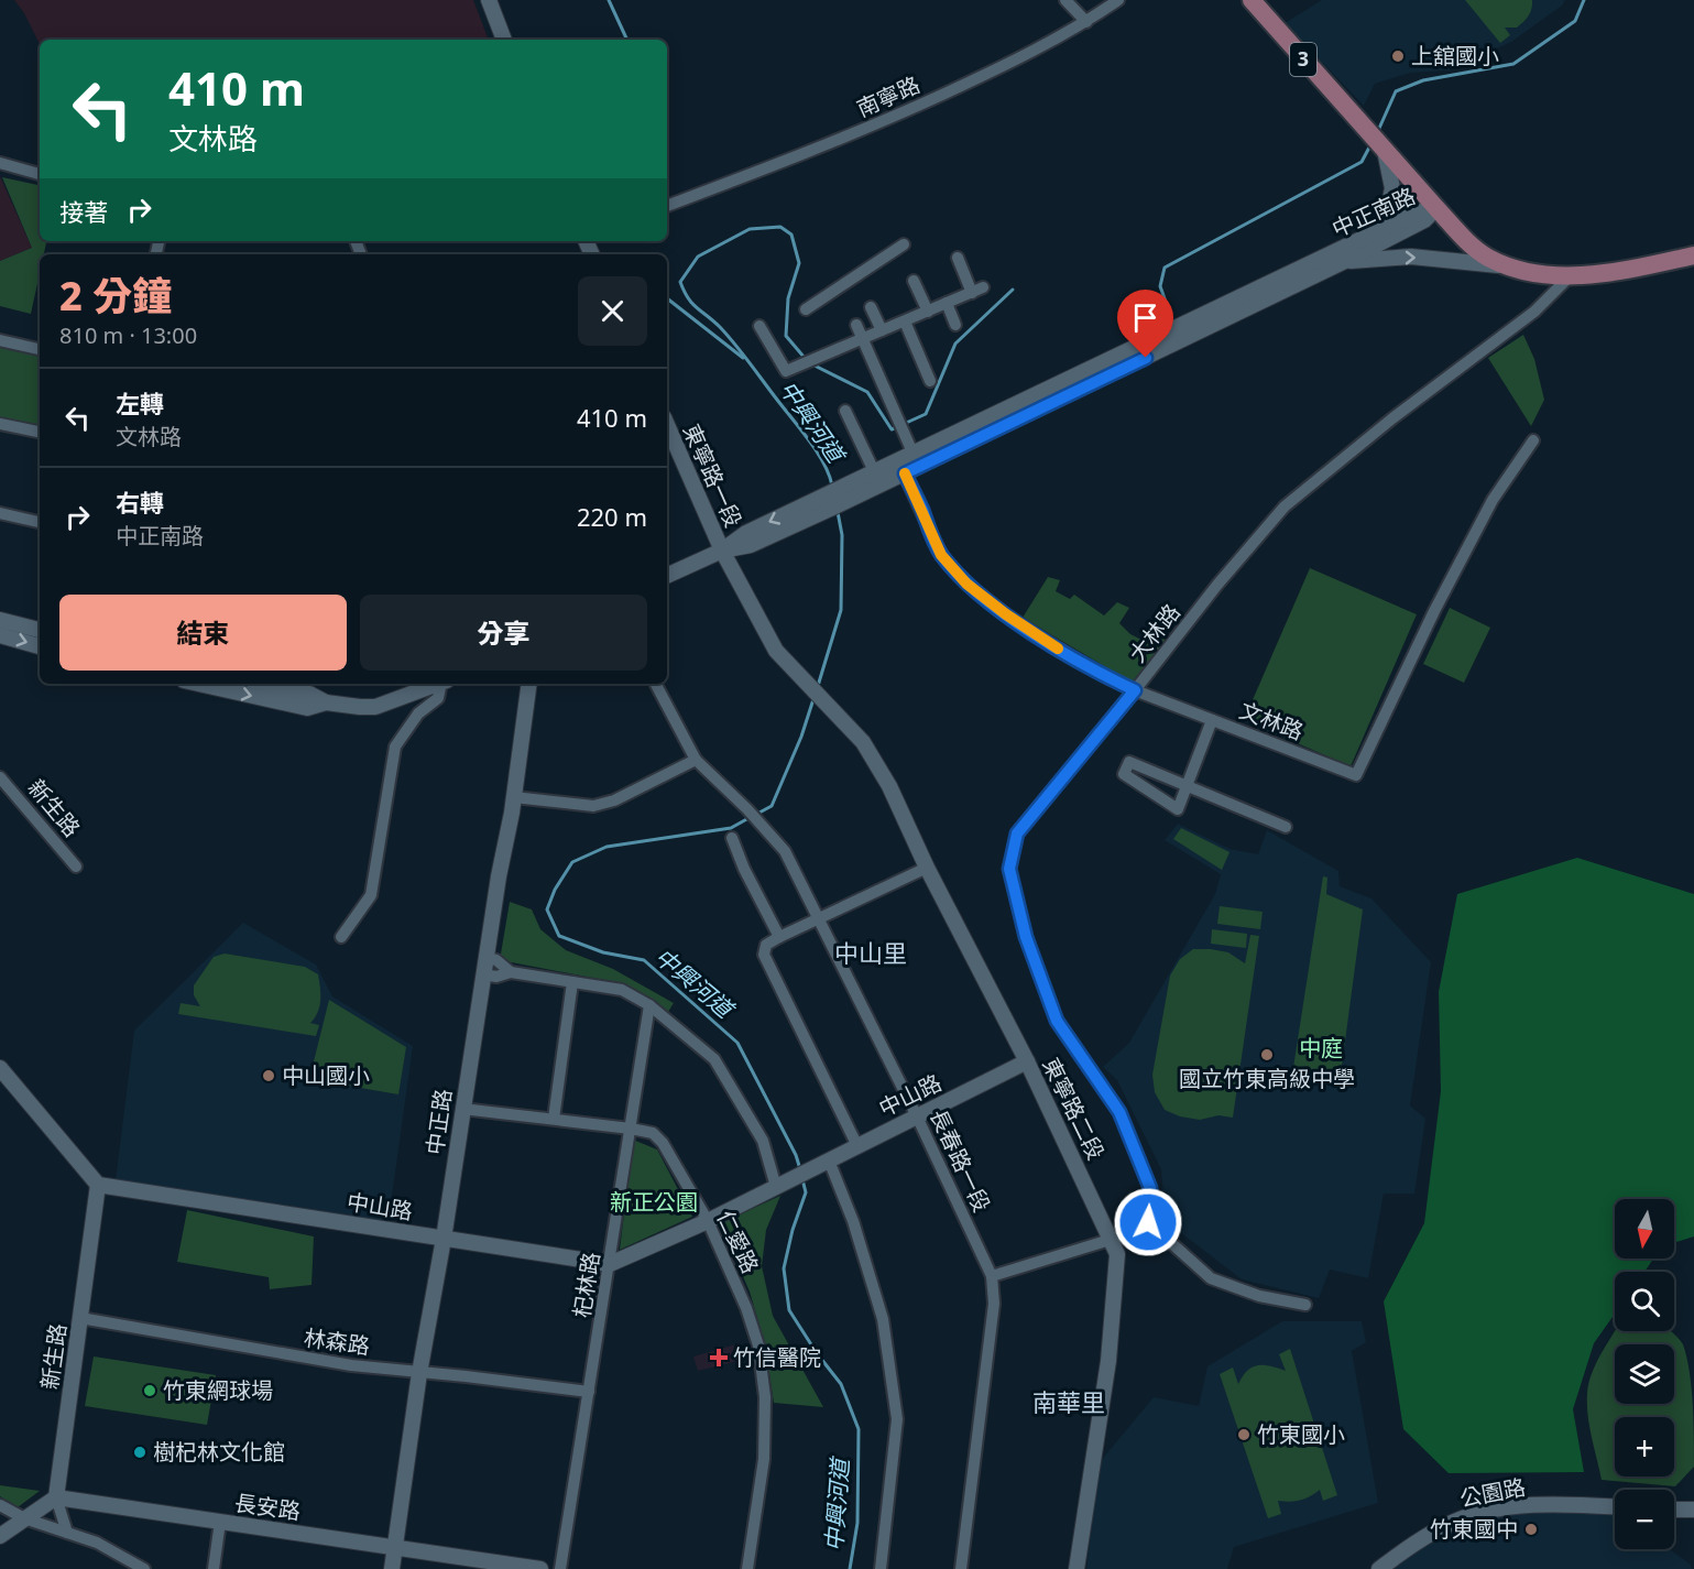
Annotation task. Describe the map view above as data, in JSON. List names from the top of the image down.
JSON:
{
  "streets": {
    "main road": ["3"],
    "street": [
      "南寧路",
      "中正南路",
      "東寧路一段",
      "大林路",
      "文林路",
      "新生路",
      "中山路",
      "東寧路二段",
      "中正路",
      "長春路一段",
      "仁愛路",
      "杞林路",
      "林森路",
      "公園路",
      "長安路"
    ]
  },
  "crossings": [
    ["3", "中正南路"],
    ["3", "大林路"],
    ["中正南路", "東寧路一段"],
    ["中正南路", "文林路"],
    ["中正南路", "東寧路二段"],
    ["東寧路一段", "東寧路二段"],
    ["大林路", "文林路"],
    ["新生路", "中山路"],
    ["新生路", "林森路"],
    ["新生路", "長安路"],
    ["中山路", "東寧路二段"],
    ["中山路", "中正路"],
    ["中山路", "長春路一段"],
    ["中山路", "杞林路"],
    ["中正路", "仁愛路"],
    ["中正路", "林森路"],
    ["中正路", "長安路"],
    ["仁愛路", "杞林路"],
    ["杞林路", "林森路"]
  ],
  "districts": ["中山里", "南華里"],
  "water": ["中興河道"],
  "parks": ["中庭", "新正公園"],
  "places": {
    "other": [
      "上舘國小",
      "國立竹東高級中學",
      "中山國小",
      "竹東網球場",
      "竹東國小",
      "樹杞林文化館",
      "竹東國中"
    ],
    "health": ["竹信醫院"]
  },
  "north": "bottom",
  "page": {
    "turn": ["410 m", "文林路"],
    "then": "接著",
    "heading": ["2 分鐘", "810 m · 13:00"],
    "list": [
      {
        "name": "左轉",
        "note": "文林路",
        "value": "410 m"
      },
      {
        "name": "右轉",
        "note": "中正南路",
        "value": "220 m"
      }
    ],
    "buttons": ["結束", "分享"],
    "map_buttons": ["+", "−"]
  }
}
